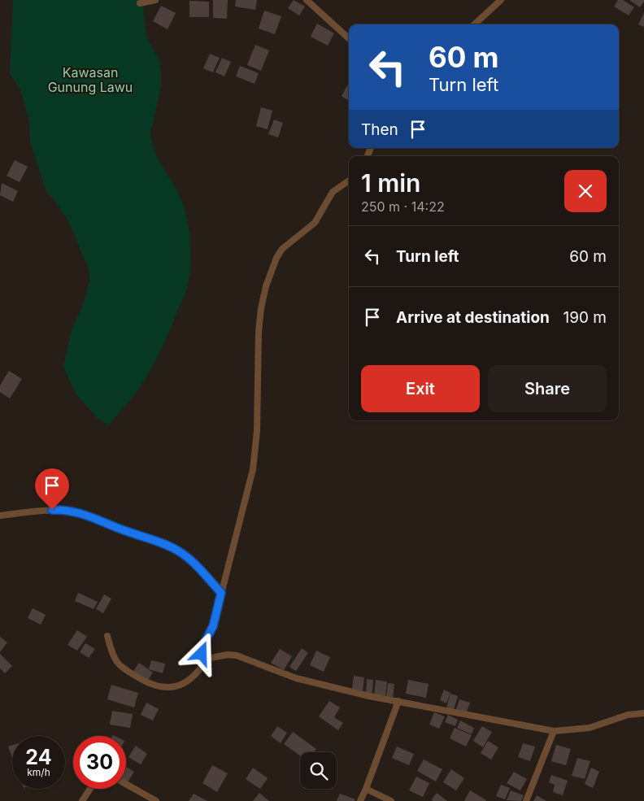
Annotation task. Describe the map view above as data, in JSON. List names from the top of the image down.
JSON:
{
  "parks": ["Kawasan Gunung Lawu"],
  "page": {
    "turn": ["60 m", "Turn left"],
    "then": "Then",
    "heading": ["1 min", "250 m · 14:22"],
    "list": [
      {
        "name": "Turn left",
        "value": "60 m"
      },
      {
        "name": "Arrive at destination",
        "value": "190 m"
      }
    ],
    "buttons": ["Exit", "Share"],
    "speed": "24 km/h",
    "limit": "30"
  }
}
